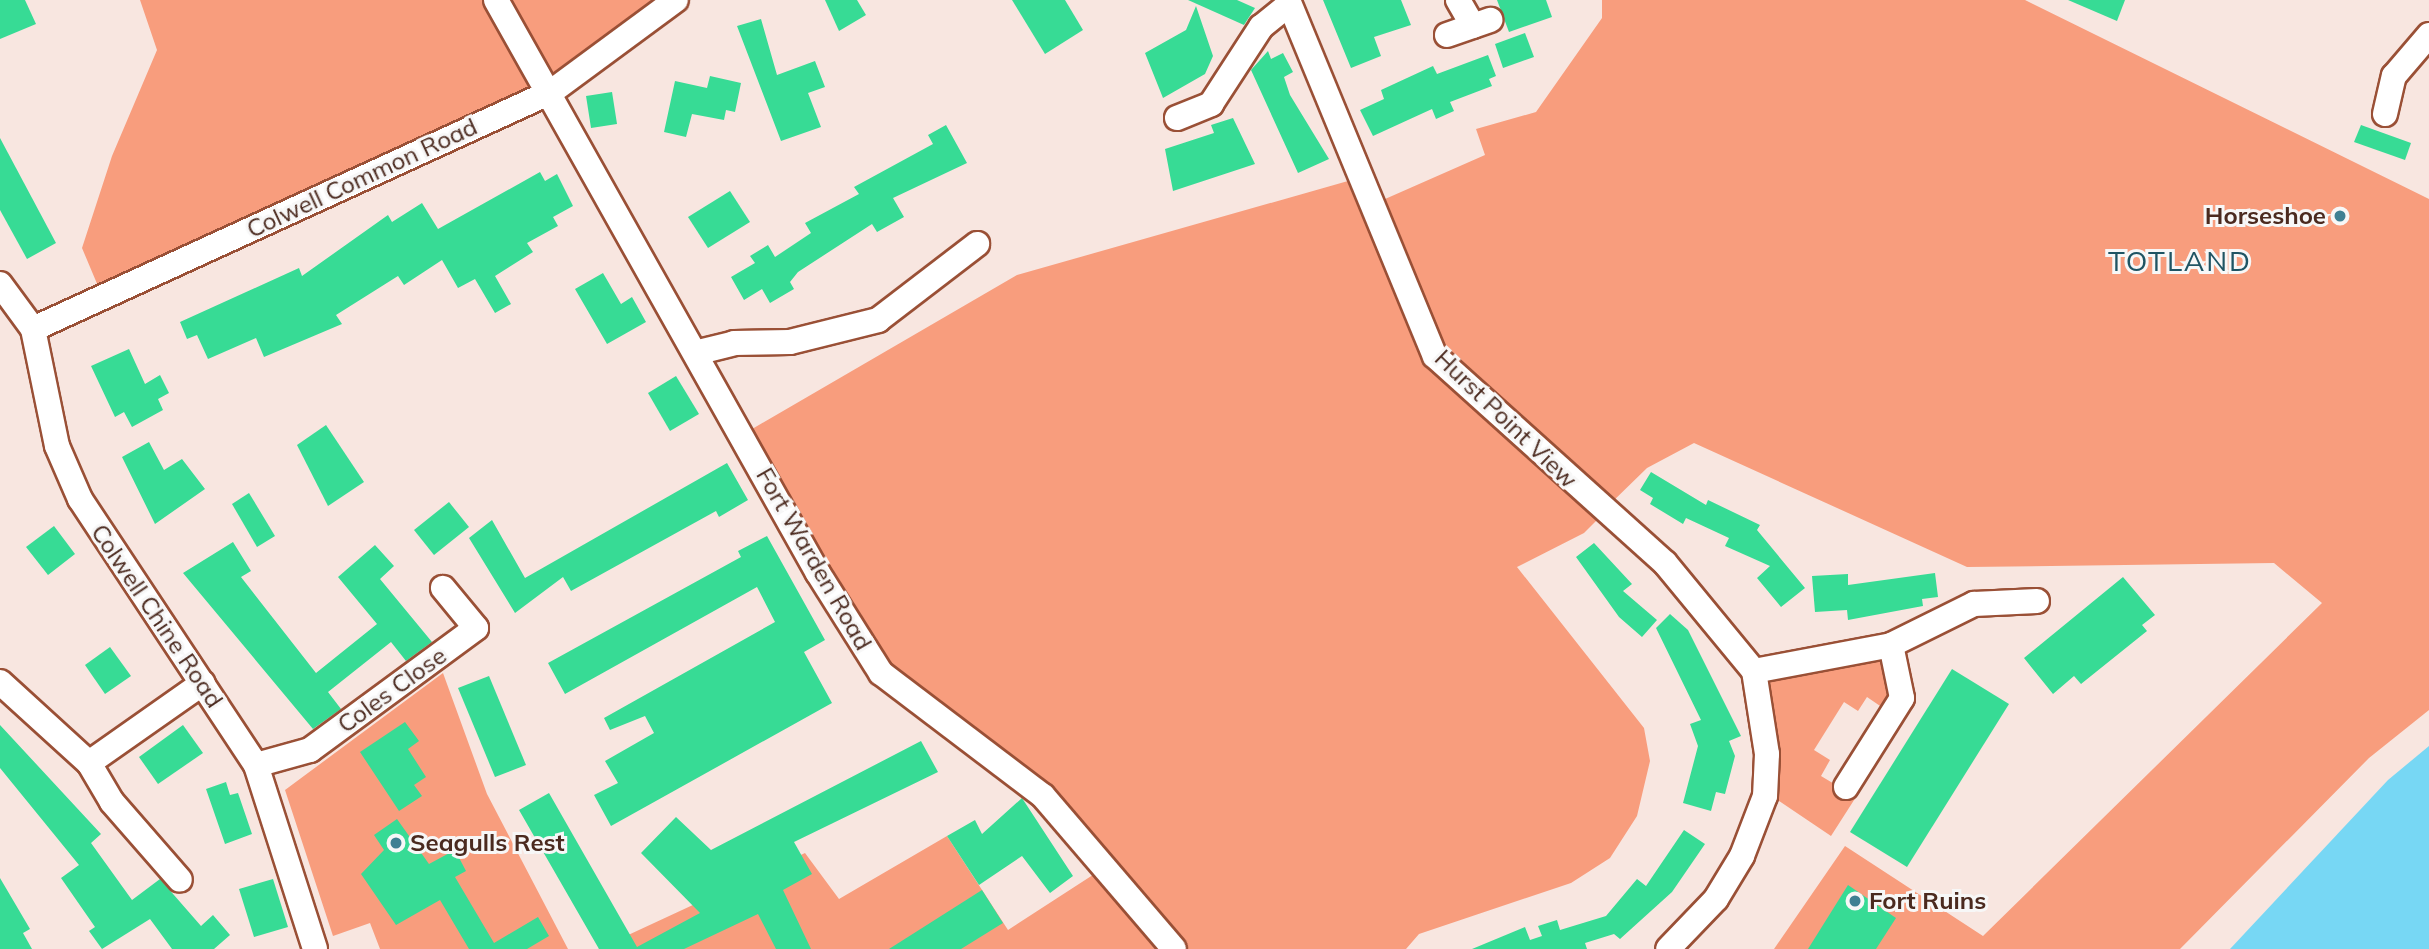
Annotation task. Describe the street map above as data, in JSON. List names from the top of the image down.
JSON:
{
  "streets": {
    "street": [
      "Colwell Common Road",
      "Hurst Point View",
      "Fort Warden Road",
      "Colwell Chine Road",
      "Coles Close"
    ]
  },
  "crossings": [
    ["Colwell Common Road", "Fort Warden Road"],
    ["Colwell Common Road", "Colwell Chine Road"],
    ["Colwell Chine Road", "Coles Close"]
  ],
  "districts": ["TOTLAND"],
  "places": ["Horseshoe", "Seagulls Rest", "Fort Ruins"]
}
